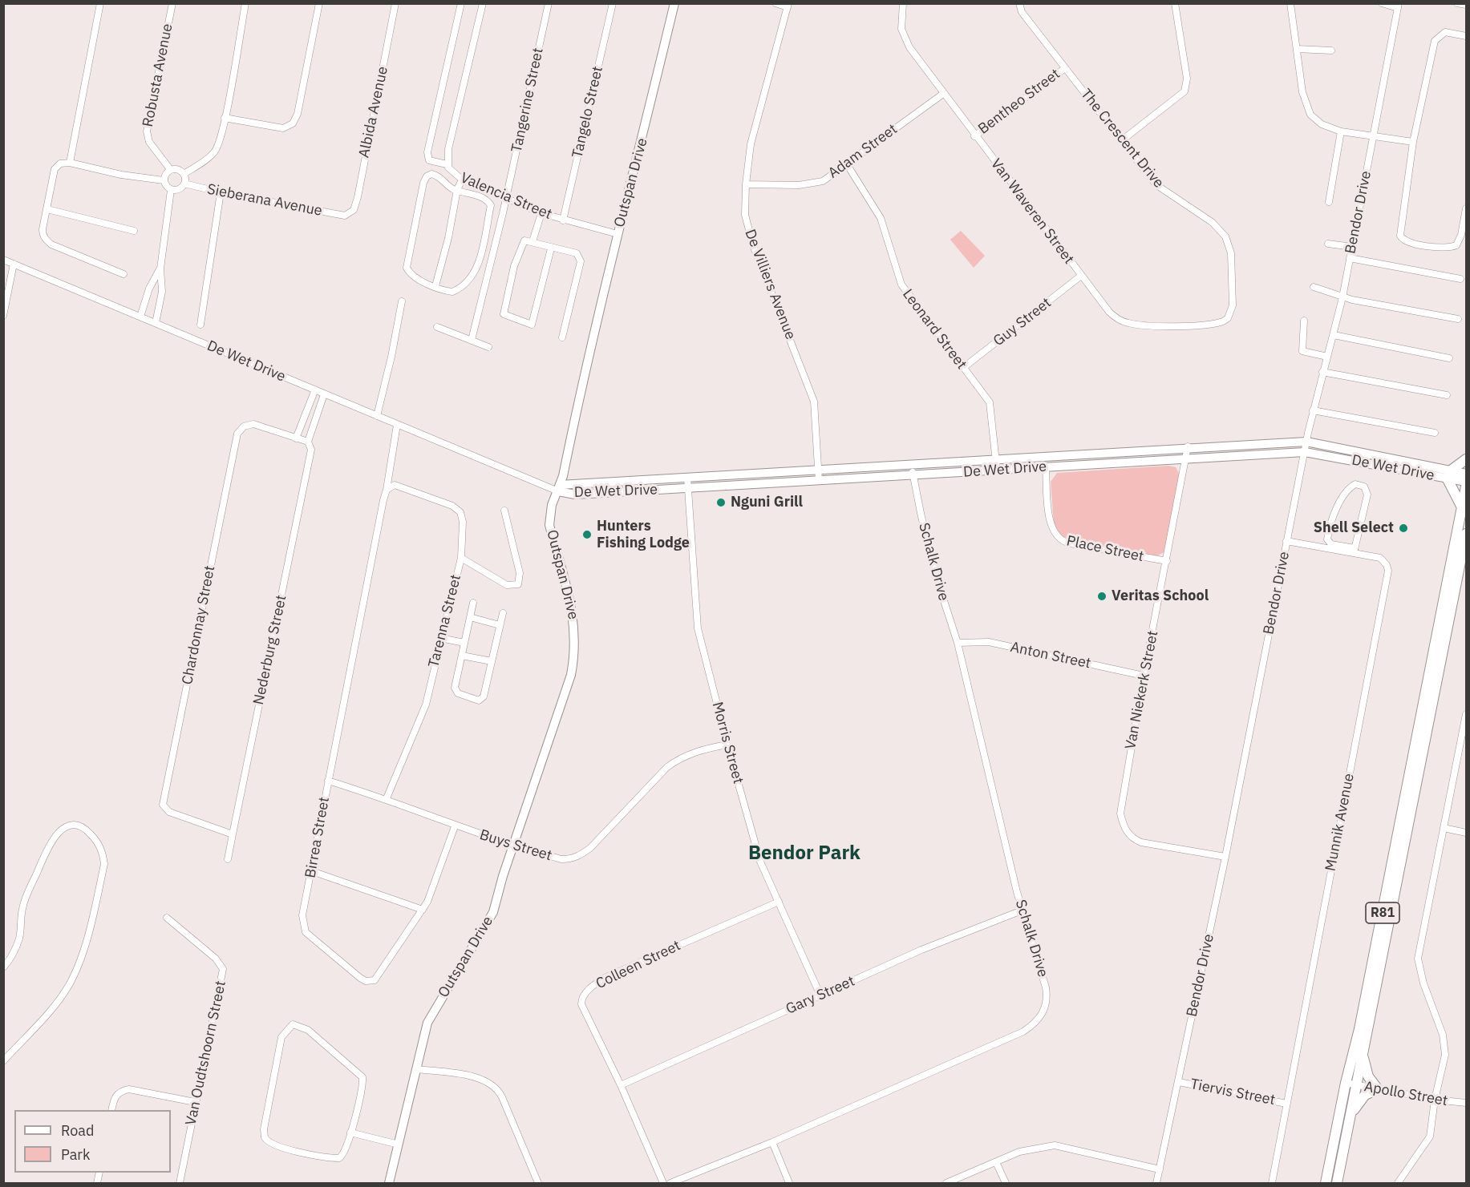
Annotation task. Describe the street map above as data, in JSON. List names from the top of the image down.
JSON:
{
  "streets": {
    "main road": ["R81"],
    "street": [
      "Robusta Avenue",
      "Tangerine Street",
      "Bentheo Street",
      "Albida Avenue",
      "Tangelo Street",
      "The Crescent Drive",
      "Adam Street",
      "Outspan Drive",
      "Valencia Street",
      "Sieberana Avenue",
      "Van Waveren Street",
      "Bendor Drive",
      "De Villiers Avenue",
      "Guy Street",
      "Leonard Street",
      "De Wet Drive",
      "Place Street",
      "Schalk Drive",
      "Tarenna Street",
      "Chardonnay Street",
      "Nederburg Street",
      "Anton Street",
      "Van Niekerk Street",
      "Morris Street",
      "Munnik Avenue",
      "Birrea Street",
      "Buys Street",
      "Colleen Street",
      "Gary Street",
      "Van Oudtshoorn Street",
      "Tiervis Street",
      "Apollo Street"
    ]
  },
  "crossings": [
    ["Robusta Avenue", "Sieberana Avenue"],
    ["Tangerine Street", "Valencia Street"],
    ["Bentheo Street", "The Crescent Drive"],
    ["Bentheo Street", "Van Waveren Street"],
    ["Albida Avenue", "Sieberana Avenue"],
    ["Tangelo Street", "Valencia Street"],
    ["The Crescent Drive", "Van Waveren Street"],
    ["Adam Street", "Van Waveren Street"],
    ["Adam Street", "De Villiers Avenue"],
    ["Adam Street", "Leonard Street"],
    ["Outspan Drive", "Valencia Street"],
    ["Outspan Drive", "De Wet Drive"],
    ["Outspan Drive", "Buys Street"],
    ["Van Waveren Street", "Guy Street"],
    ["Bendor Drive", "De Wet Drive"],
    ["Bendor Drive", "Van Niekerk Street"],
    ["Bendor Drive", "Munnik Avenue"],
    ["Bendor Drive", "Tiervis Street"],
    ["De Villiers Avenue", "De Wet Drive"],
    ["Guy Street", "Leonard Street"],
    ["Leonard Street", "De Wet Drive"],
    ["De Wet Drive", "Place Street"],
    ["De Wet Drive", "Schalk Drive"],
    ["De Wet Drive", "Nederburg Street"],
    ["De Wet Drive", "Van Niekerk Street"],
    ["De Wet Drive", "Morris Street"],
    ["De Wet Drive", "Birrea Street"],
    ["Place Street", "Van Niekerk Street"],
    ["Schalk Drive", "Anton Street"],
    ["Schalk Drive", "Gary Street"],
    ["Tarenna Street", "Birrea Street"],
    ["Tarenna Street", "Buys Street"],
    ["Chardonnay Street", "Nederburg Street"],
    ["Anton Street", "Van Niekerk Street"],
    ["Morris Street", "Buys Street"],
    ["Morris Street", "Colleen Street"],
    ["Morris Street", "Gary Street"],
    ["Munnik Avenue", "Tiervis Street"],
    ["Birrea Street", "Buys Street"],
    ["R81", "Apollo Street"],
    ["Colleen Street", "Gary Street"]
  ],
  "districts": ["Bendor Park"],
  "places": [
    "Nguni Grill",
    "Shell Select",
    "Hunters Fishing Lodge",
    "Veritas School"
  ],
  "legend": ["Road", "Park"]
}
